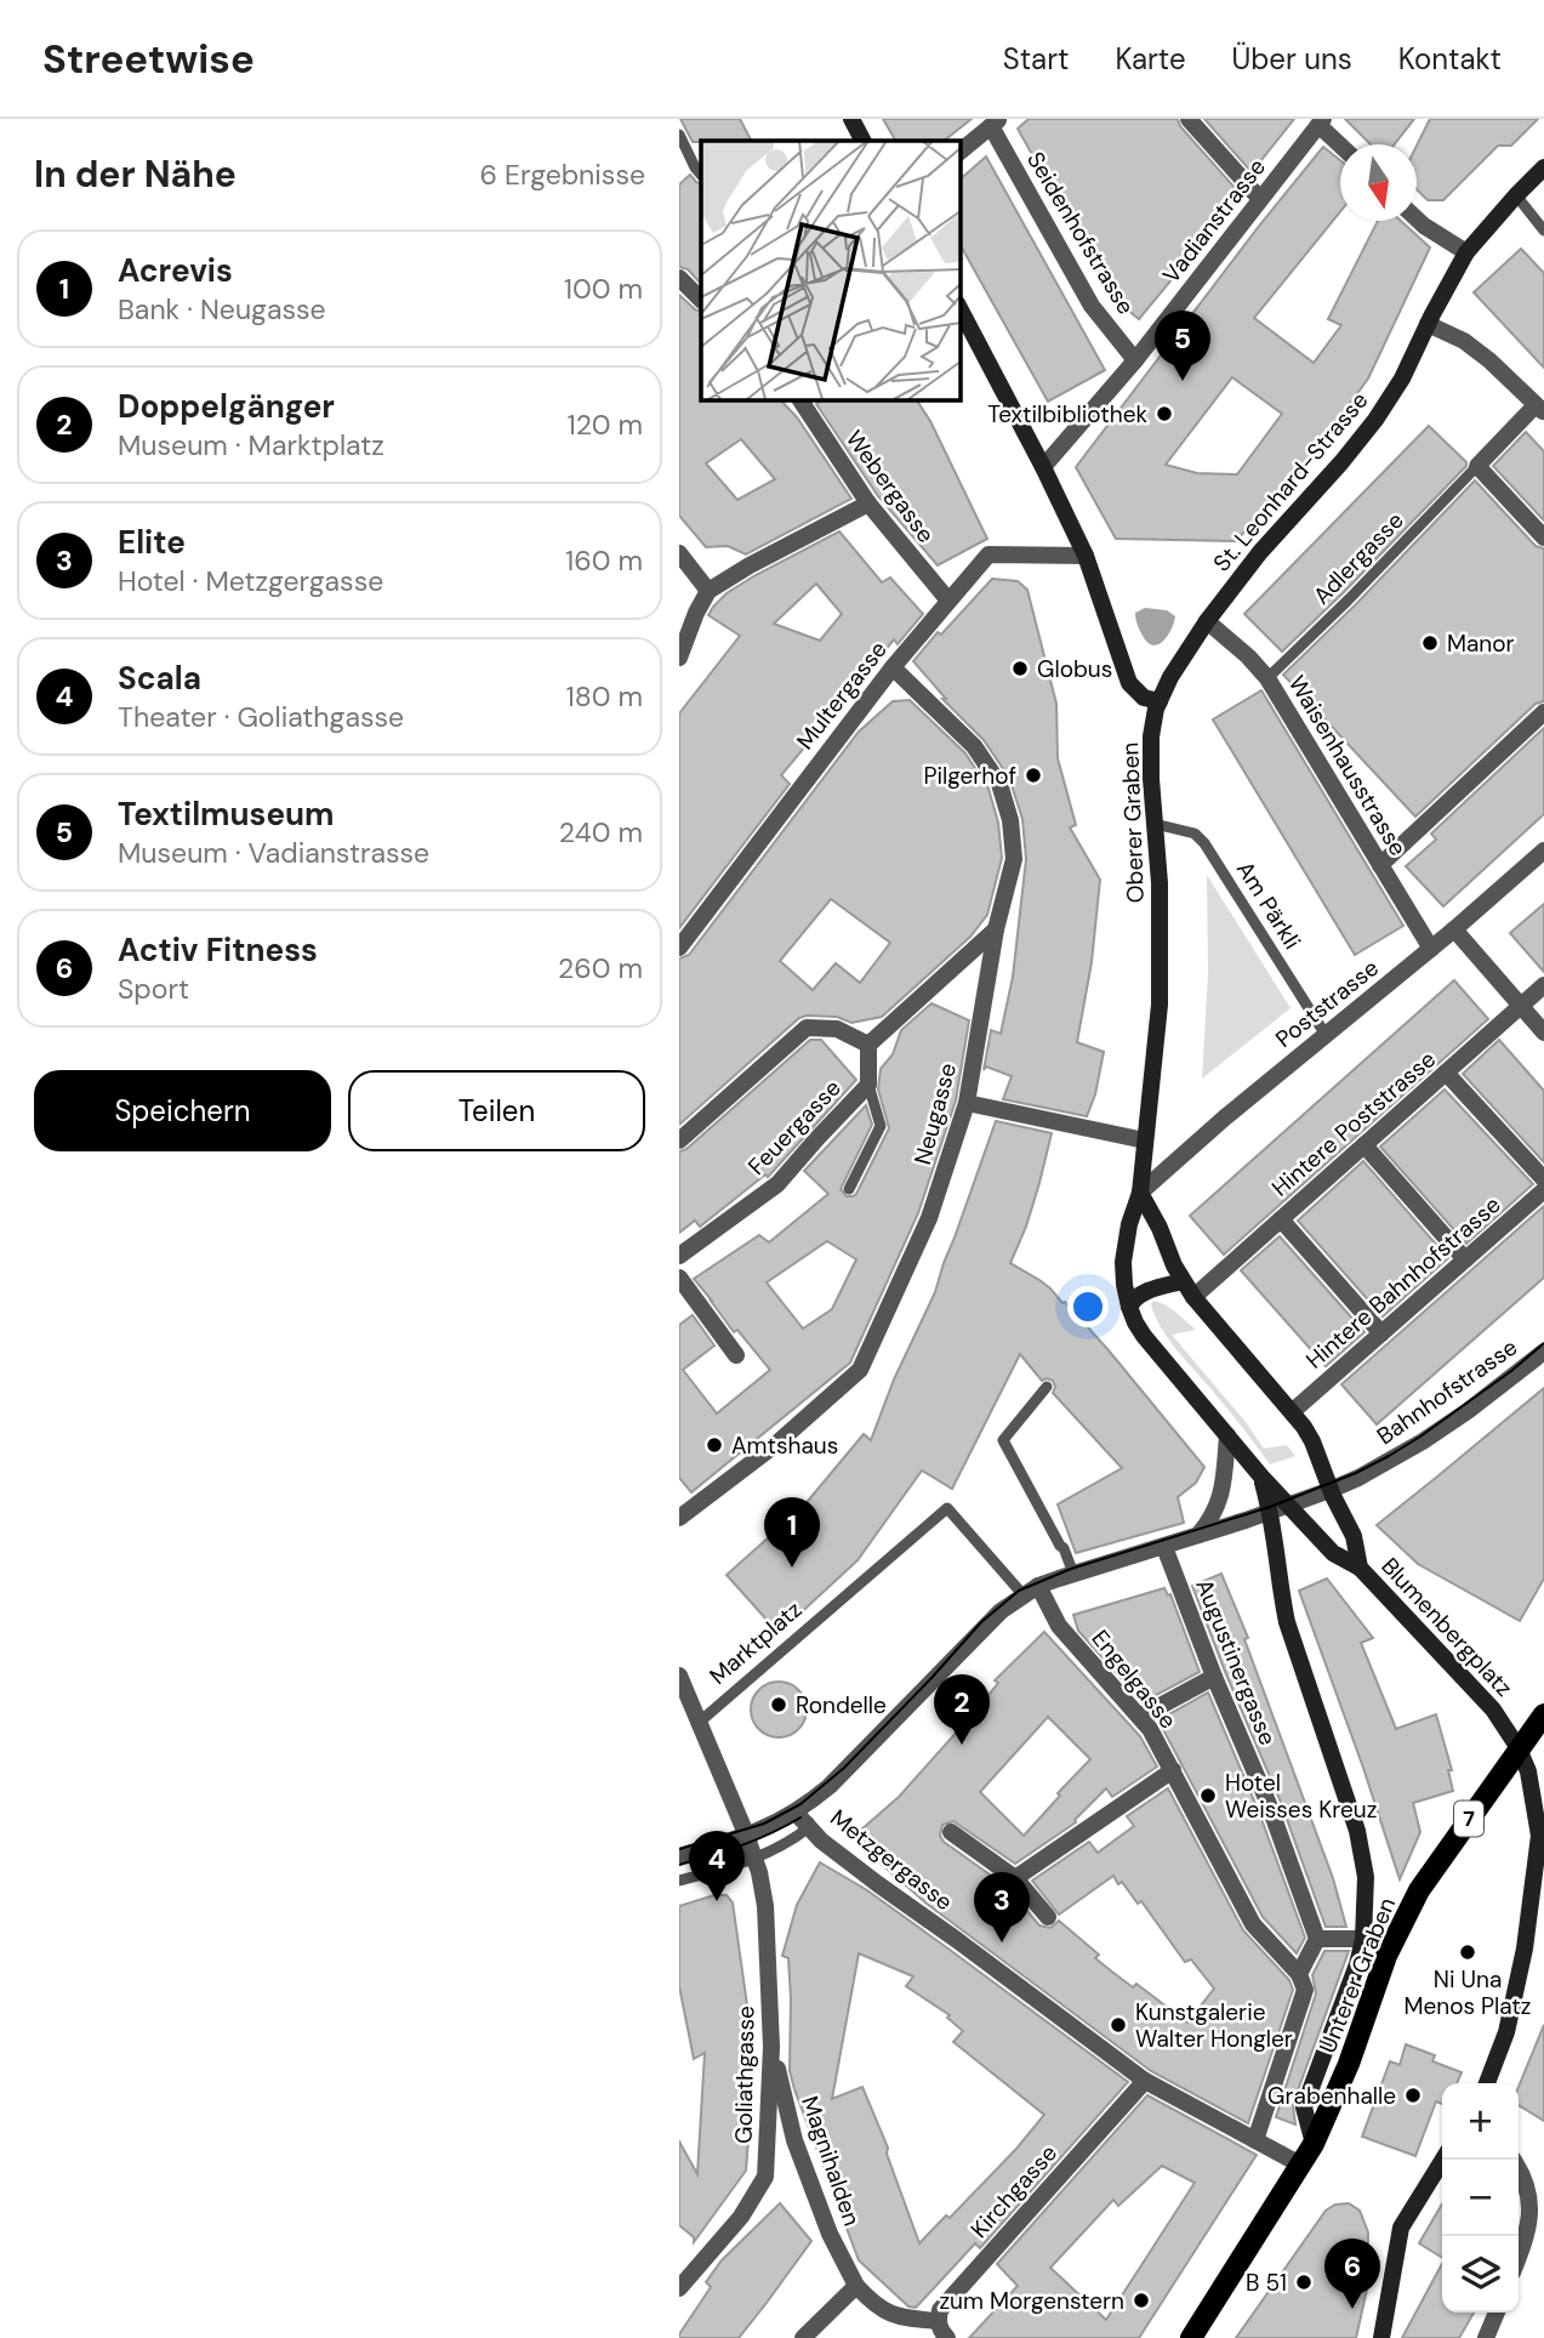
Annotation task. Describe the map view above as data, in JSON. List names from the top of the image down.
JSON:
{
  "streets": {
    "main road": [
      "St. Leonhard-Strasse",
      "Oberer Graben",
      "Blumenbergplatz",
      "7",
      "Unterer Graben"
    ],
    "street": [
      "Vadianstrasse",
      "Seidenhofstrasse",
      "Webergasse",
      "Multergasse",
      "Waisenhausstrasse",
      "Poststrasse",
      "Neugasse",
      "Hintere Poststrasse",
      "Feuergasse",
      "Hintere Bahnhofstrasse",
      "Bahnhofstrasse",
      "Augustinergasse",
      "Engelgasse",
      "Metzgergasse",
      "Goliathgasse",
      "Magnihalden",
      "Kirchgasse"
    ],
    "lane": ["Adlergasse", "Am Pärkli", "Marktplatz"]
  },
  "crossings": [
    ["Vadianstrasse", "Seidenhofstrasse"],
    ["St. Leonhard-Strasse", "Waisenhausstrasse"],
    ["St. Leonhard-Strasse", "Oberer Graben"],
    ["Webergasse", "Multergasse"],
    ["Adlergasse", "Waisenhausstrasse"],
    ["Multergasse", "Neugasse"],
    ["Waisenhausstrasse", "Poststrasse"],
    ["Oberer Graben", "Am Pärkli"],
    ["Oberer Graben", "Poststrasse"],
    ["Oberer Graben", "Bahnhofstrasse"],
    ["Oberer Graben", "Blumenbergplatz"],
    ["Oberer Graben", "Unterer Graben"],
    ["Am Pärkli", "Poststrasse"],
    ["Bahnhofstrasse", "Blumenbergplatz"],
    ["Bahnhofstrasse", "Unterer Graben"],
    ["Blumenbergplatz", "7"],
    ["Blumenbergplatz", "Unterer Graben"],
    ["Marktplatz", "Engelgasse"],
    ["Marktplatz", "Goliathgasse"],
    ["7", "Unterer Graben"],
    ["Metzgergasse", "Unterer Graben"],
    ["Metzgergasse", "Kirchgasse"],
    ["Goliathgasse", "Magnihalden"],
    ["Magnihalden", "Kirchgasse"]
  ],
  "places": [
    "Textilbibliothek",
    "Manor",
    "Globus",
    "Pilgerhof",
    "Amtshaus",
    "Rondelle",
    "Hotel Weisses Kreuz",
    "Ni Una Menos Platz",
    "Kunstgalerie Walter Hongler",
    "Grabenhalle",
    "B 51",
    "zum Morgenstern"
  ],
  "north": "bottom",
  "page": {
    "header": "Streetwise",
    "nav": [
      "Start",
      "Karte",
      "Über uns",
      "Kontakt"
    ],
    "heading": ["In der Nähe", "6 Ergebnisse"],
    "list": [
      {
        "mark": "1",
        "name": "Acrevis",
        "note": "Bank · Neugasse",
        "value": "100 m"
      },
      {
        "mark": "2",
        "name": "Doppelgänger",
        "note": "Museum · Marktplatz",
        "value": "120 m"
      },
      {
        "mark": "3",
        "name": "Elite",
        "note": "Hotel · Metzgergasse",
        "value": "160 m"
      },
      {
        "mark": "4",
        "name": "Scala",
        "note": "Theater · Goliathgasse",
        "value": "180 m"
      },
      {
        "mark": "5",
        "name": "Textilmuseum",
        "note": "Museum · Vadianstrasse",
        "value": "240 m"
      },
      {
        "mark": "6",
        "name": "Activ Fitness",
        "note": "Sport",
        "value": "260 m"
      }
    ],
    "pins": [
      "5",
      "1",
      "2",
      "4",
      "3",
      "6"
    ],
    "buttons": ["Speichern", "Teilen"],
    "map_buttons": ["+", "−"]
  }
}
